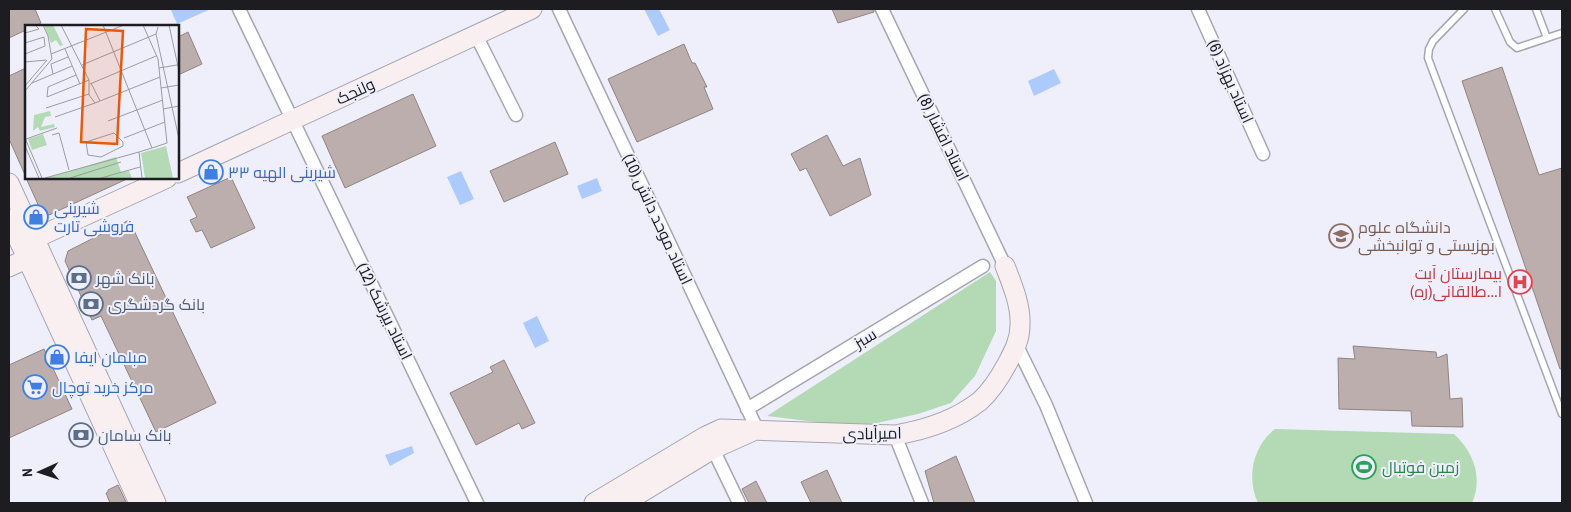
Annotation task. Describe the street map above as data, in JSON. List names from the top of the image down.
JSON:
{
  "streets": {
    "street": [
      "استاد بهزاد (6)",
      "ولنجک",
      "استاد افشار (8)",
      "استاد موحد دانش (10)",
      "استاد بیرشک (12)",
      "سبز",
      "امیرآبادی"
    ]
  },
  "crossings": [
    ["ولنجک", "استاد بیرشک (12)"],
    ["استاد افشار (8)", "امیرآبادی"],
    ["استاد موحد دانش (10)", "سبز"],
    ["استاد موحد دانش (10)", "امیرآبادی"]
  ],
  "places": {
    "shop": ["شیرینی الهیه ٣٣", "شیرینی فروشی تارت", "مبلمان ایفا"],
    "school or university": ["دانشگاه علوم بهزیستی و توانبخشی"],
    "bank": ["بانک شهر", "بانک گردشگری", "بانک سامان"],
    "hospital": ["بیمارستان آیت ا...طالقانی(ره)"],
    "supermarket": ["مرکز خرید توچال"],
    "sports": ["زمین فوتبال"]
  },
  "north": "left"
}
